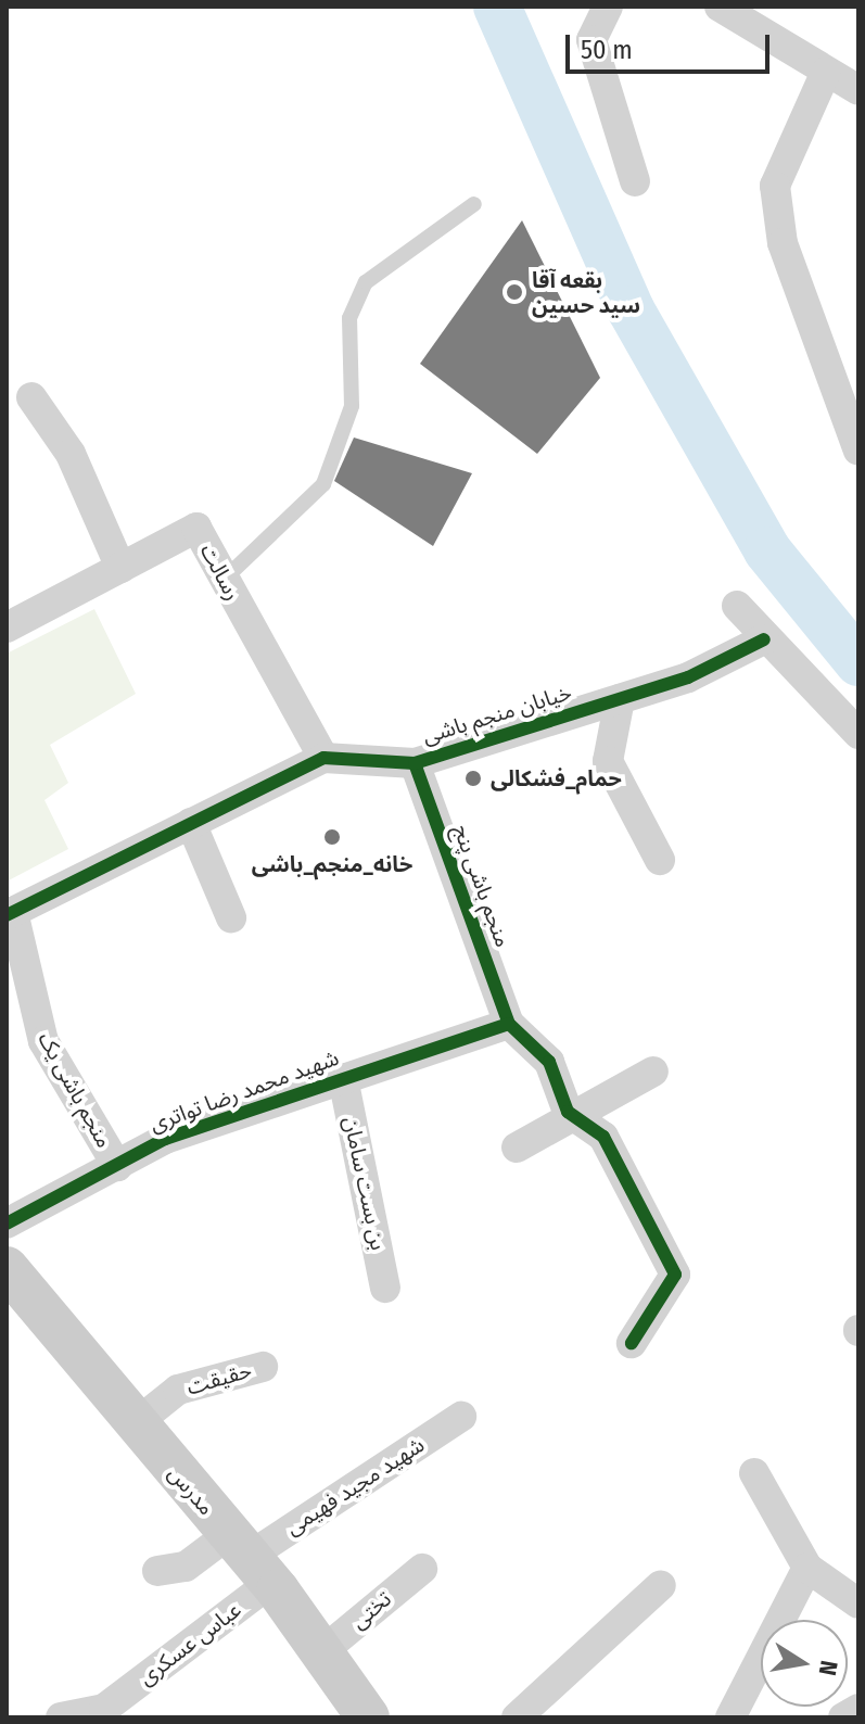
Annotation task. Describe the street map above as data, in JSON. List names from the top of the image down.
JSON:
{
  "streets": {
    "main road": ["مدرس"],
    "street": [
      "رسالت",
      "خیابان منجم باشی",
      "منجم باشی پنج",
      "منجم باشی یک",
      "شهید محمد رضا تواتری",
      "بن بست سامان",
      "حقیقت",
      "شهید مجید فهیمی",
      "تختی",
      "عباس عسکری"
    ]
  },
  "crossings": [
    ["رسالت", "خیابان منجم باشی"],
    ["خیابان منجم باشی", "منجم باشی پنج"],
    ["خیابان منجم باشی", "منجم باشی یک"],
    ["منجم باشی پنج", "شهید محمد رضا تواتری"],
    ["منجم باشی یک", "شهید محمد رضا تواتری"],
    ["شهید محمد رضا تواتری", "بن بست سامان"],
    ["حقیقت", "مدرس"],
    ["شهید مجید فهیمی", "مدرس"],
    ["شهید مجید فهیمی", "عباس عسکری"],
    ["مدرس", "تختی"],
    ["مدرس", "عباس عسکری"]
  ],
  "places": ["بقعه آقا سید حسین", "حمام_فشکالی", "خانه_منجم_باشی"],
  "scale_bar": "50 m",
  "north": "right"
}
